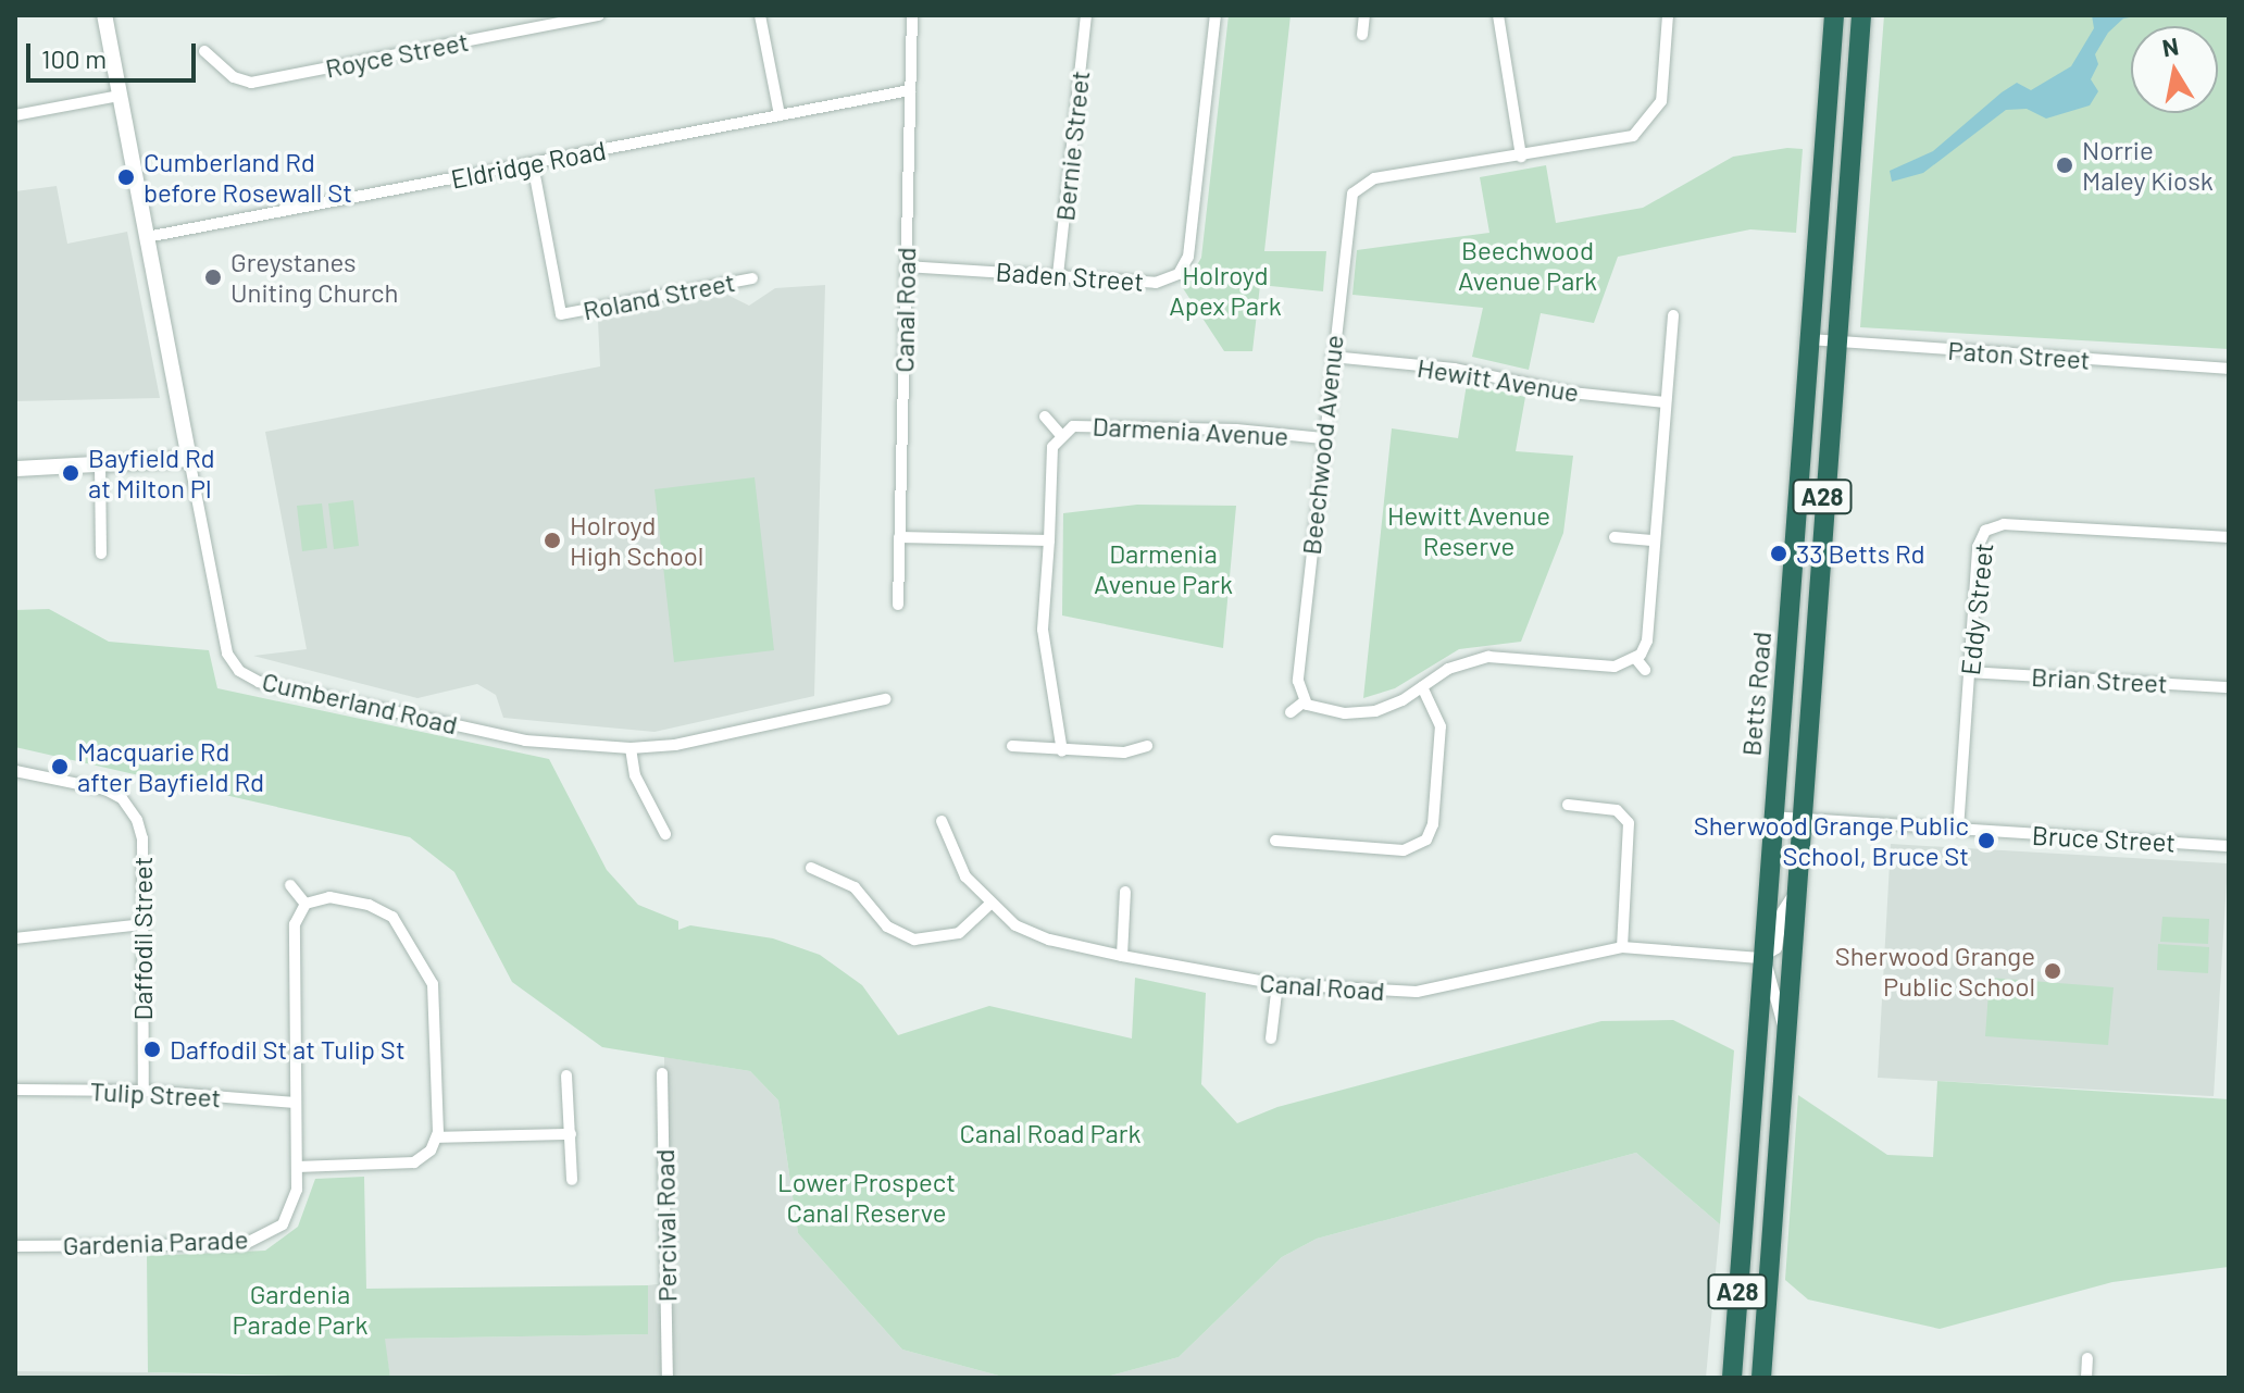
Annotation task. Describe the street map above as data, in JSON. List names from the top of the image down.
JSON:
{
  "streets": {
    "highway": ["A28", "Betts Road"],
    "street": [
      "Royce Street",
      "Bernie Street",
      "Eldridge Road",
      "Baden Street",
      "Roland Street",
      "Canal Road",
      "Paton Street",
      "Hewitt Avenue",
      "Darmenia Avenue",
      "Beechwood Avenue",
      "Eddy Street",
      "Brian Street",
      "Cumberland Road",
      "Bruce Street",
      "Daffodil Street",
      "Tulip Street",
      "Percival Road",
      "Gardenia Parade"
    ]
  },
  "crossings": [
    ["Bernie Street", "Baden Street"],
    ["Eldridge Road", "Roland Street"],
    ["Eldridge Road", "Canal Road"],
    ["Eldridge Road", "Cumberland Road"],
    ["Baden Street", "Canal Road"],
    ["Canal Road", "Betts Road"],
    ["Paton Street", "Betts Road"],
    ["Hewitt Avenue", "Beechwood Avenue"],
    ["Darmenia Avenue", "Beechwood Avenue"],
    ["Eddy Street", "Brian Street"],
    ["Eddy Street", "Bruce Street"],
    ["Betts Road", "Bruce Street"],
    ["Daffodil Street", "Tulip Street"],
    ["Tulip Street", "Gardenia Parade"]
  ],
  "parks": [
    "Beechwood Avenue Park",
    "Holroyd Apex Park",
    "Hewitt Avenue Reserve",
    "Darmenia Avenue Park",
    "Canal Road Park",
    "Lower Prospect Canal Reserve",
    "Gardenia Parade Park"
  ],
  "places": [
    "Norrie Maley Kiosk",
    "Cumberland Rd before Rosewall St",
    "Greystanes Uniting Church",
    "Bayfield Rd at Milton Pl",
    "Holroyd High School",
    "33 Betts Rd",
    "Macquarie Rd after Bayfield Rd",
    "Sherwood Grange Public School, Bruce St",
    "Sherwood Grange Public School",
    "Daffodil St at Tulip St"
  ],
  "scale_bar": "100 m",
  "north": "top"
}
